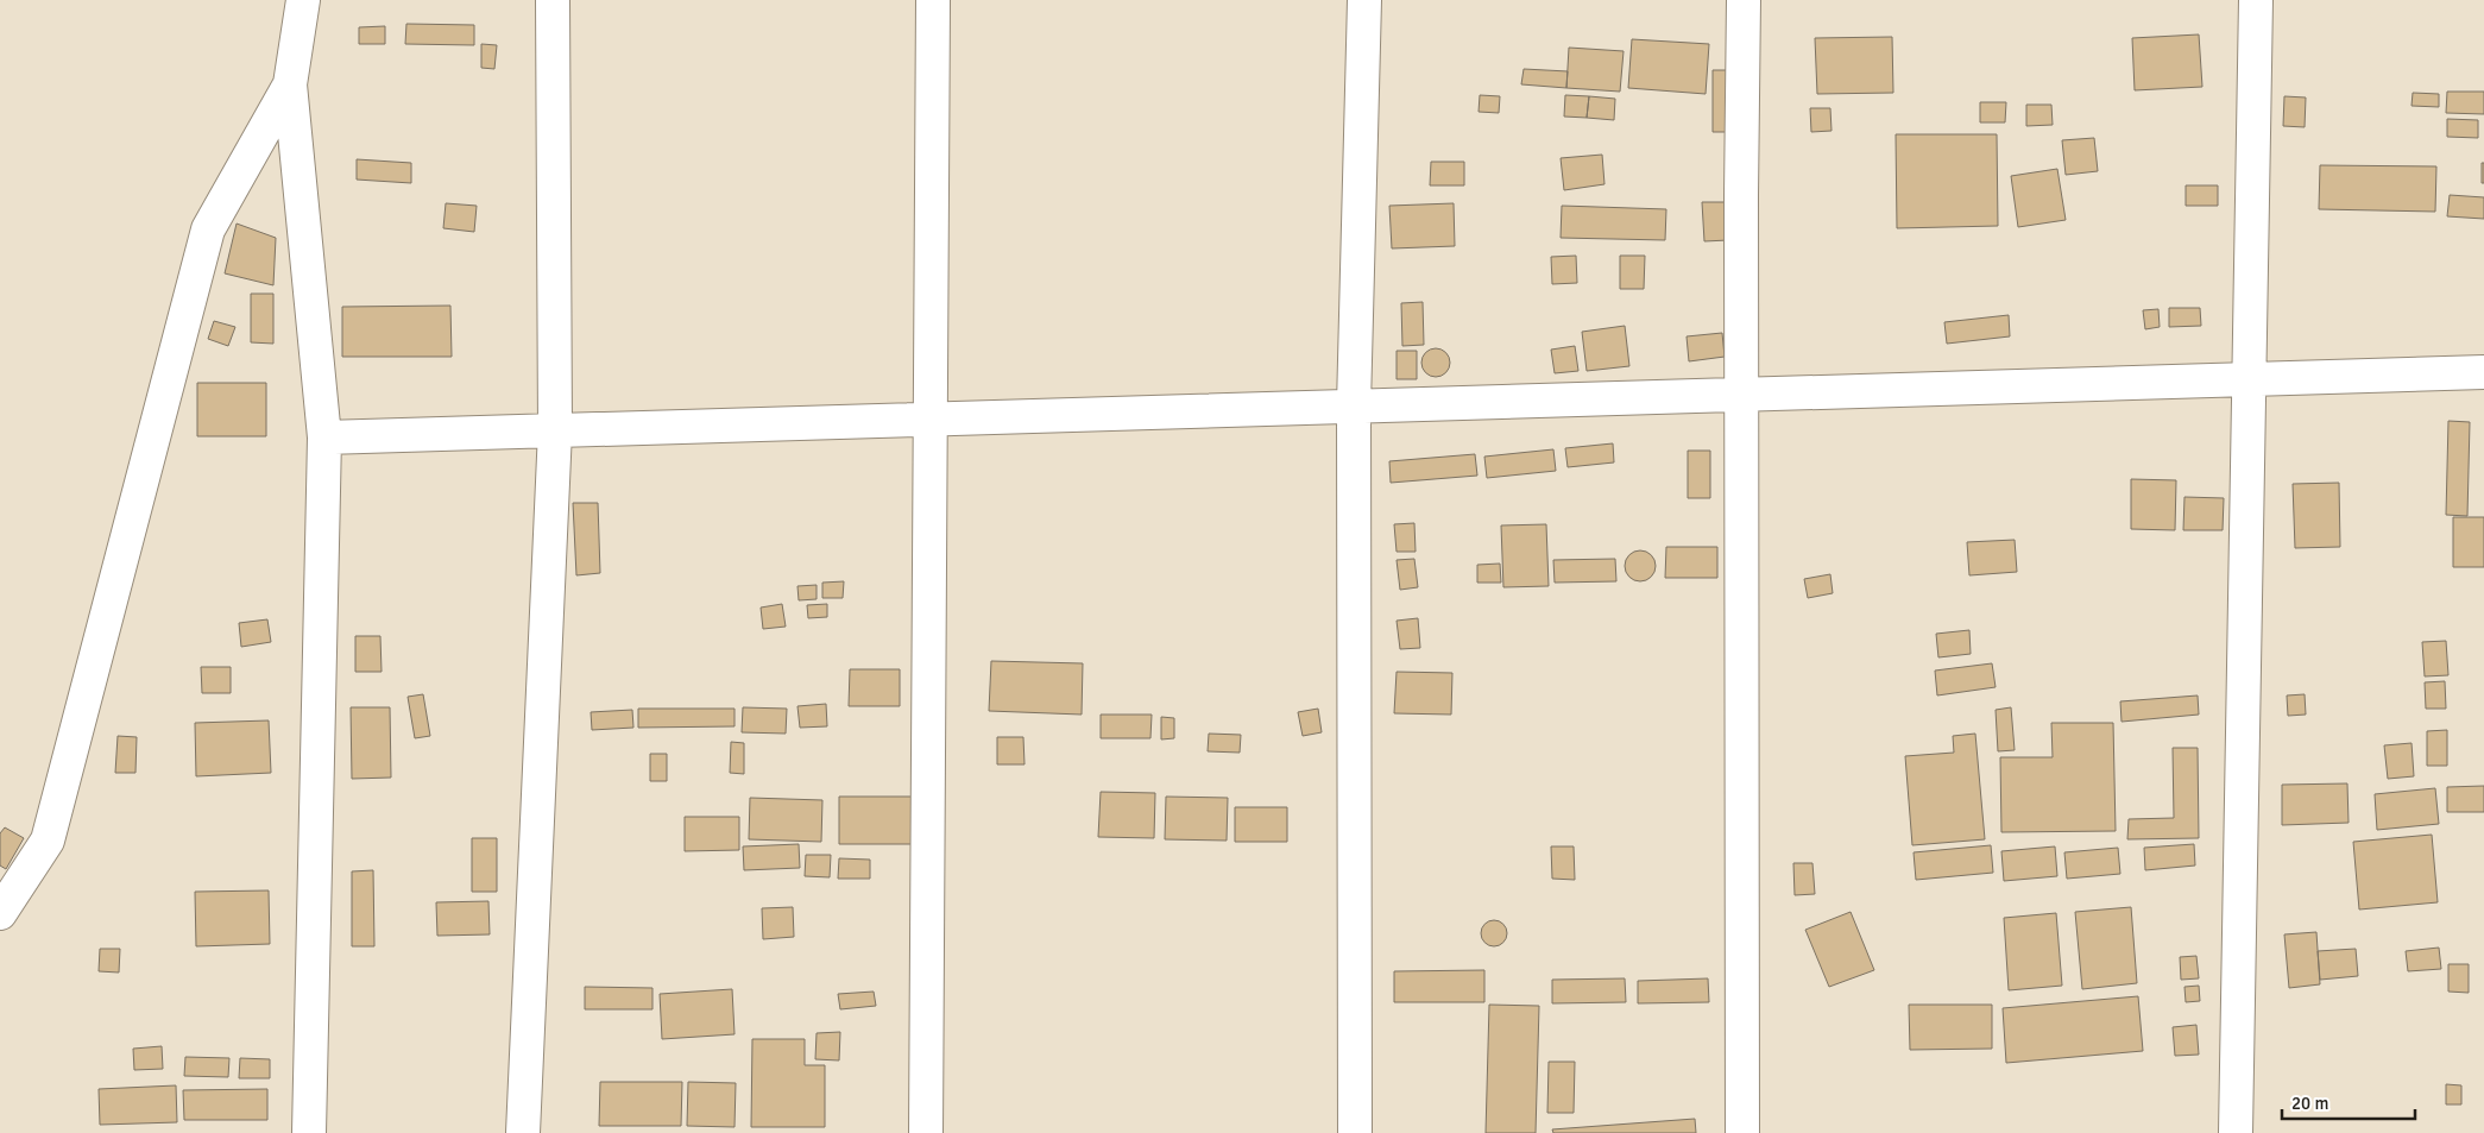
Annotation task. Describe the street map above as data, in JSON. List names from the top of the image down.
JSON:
{
  "scale_bar": "20 m"
}
